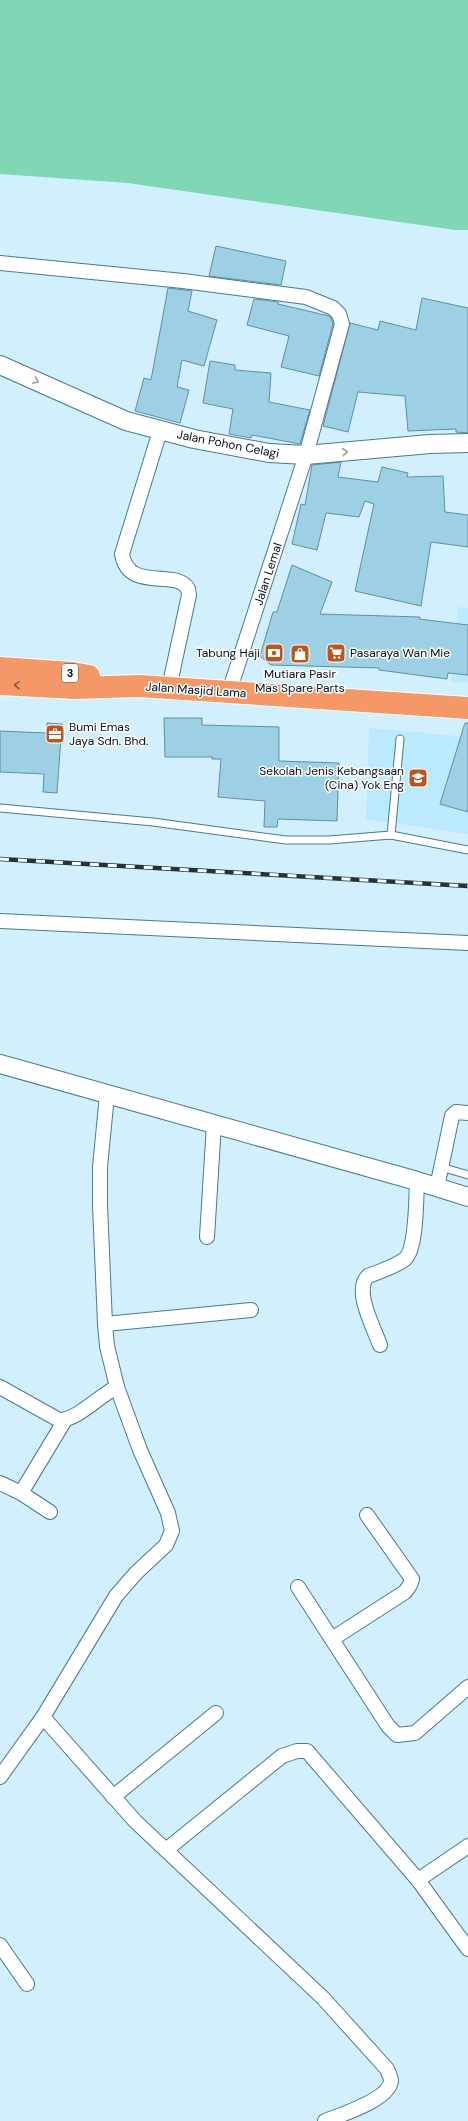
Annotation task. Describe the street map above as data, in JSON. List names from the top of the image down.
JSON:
{
  "streets": {
    "highway": ["3", "Jalan Masjid Lama"],
    "street": ["Jalan Pohon Celagi", "Jalan Lemal"]
  },
  "crossings": [
    ["Jalan Pohon Celagi", "Jalan Lemal"],
    ["Jalan Lemal", "Jalan Masjid Lama"]
  ],
  "one_way": ["Jalan Pohon Celagi"],
  "places": {
    "bank": ["Tabung Haji"],
    "supermarket": ["Pasaraya Wan Mie"],
    "shop": ["Mutiara Pasir Mas Spare Parts"],
    "office": ["Bumi Emas Jaya Sdn. Bhd."],
    "school or university": ["Sekolah Jenis Kebangsaan (Cina) Yok Eng"]
  }
}
